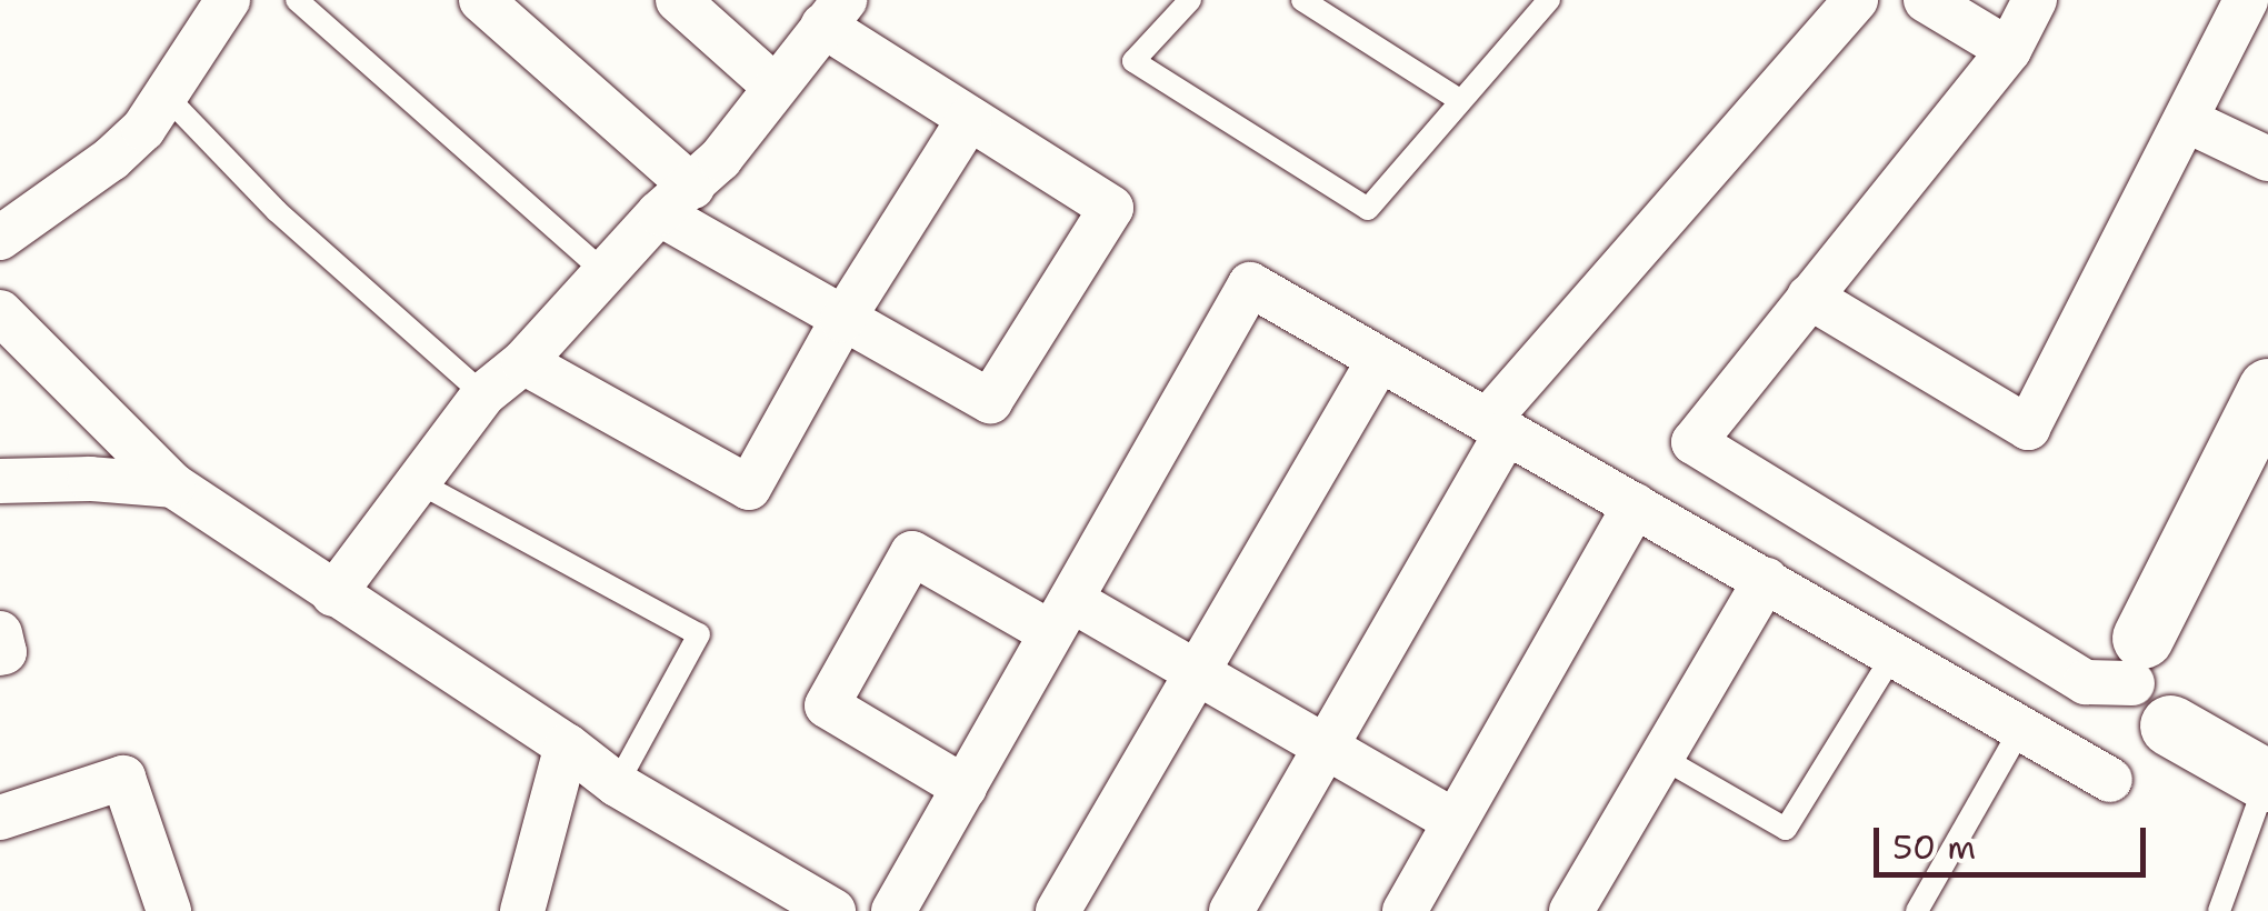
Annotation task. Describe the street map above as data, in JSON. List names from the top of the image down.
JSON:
{
  "scale_bar": "50 m"
}
